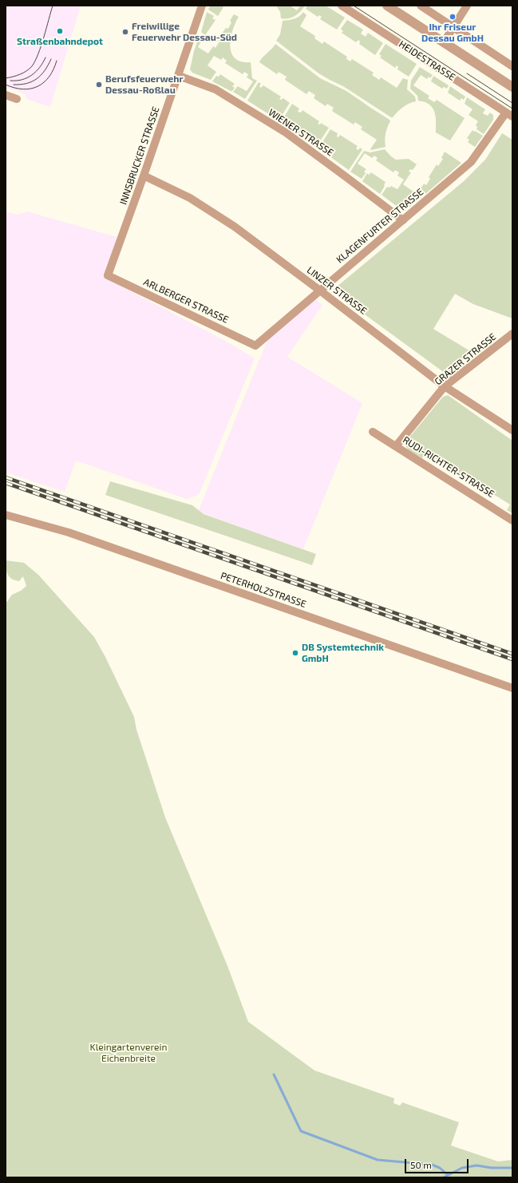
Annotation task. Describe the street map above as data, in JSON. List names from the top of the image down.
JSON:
{
  "streets": {
    "street": [
      "HEIDESTRASSE",
      "WIENER STRASSE",
      "INNSBRUCKER STRASSE",
      "KLAGENFURTER STRASSE",
      "LINZER STRASSE",
      "ARLBERGER STRASSE",
      "GRAZER STRASSE",
      "RUDI-RICHTER-STRASSE",
      "PETERHOLZSTRASSE"
    ]
  },
  "crossings": [
    ["HEIDESTRASSE", "KLAGENFURTER STRASSE"],
    ["WIENER STRASSE", "INNSBRUCKER STRASSE"],
    ["WIENER STRASSE", "KLAGENFURTER STRASSE"],
    ["INNSBRUCKER STRASSE", "LINZER STRASSE"],
    ["INNSBRUCKER STRASSE", "ARLBERGER STRASSE"],
    ["KLAGENFURTER STRASSE", "LINZER STRASSE"],
    ["KLAGENFURTER STRASSE", "ARLBERGER STRASSE"],
    ["LINZER STRASSE", "GRAZER STRASSE"],
    ["GRAZER STRASSE", "RUDI-RICHTER-STRASSE"]
  ],
  "parks": ["Kleingartenverein Eichenbreite"],
  "places": [
    "Ihr Friseur Dessau GmbH",
    "Straßenbahndepot",
    "Freiwillige Feuerwehr Dessau-Süd",
    "Berufsfeuerwehr Dessau-Roßlau",
    "DB Systemtechnik GmbH"
  ],
  "scale_bar": "50 m"
}
